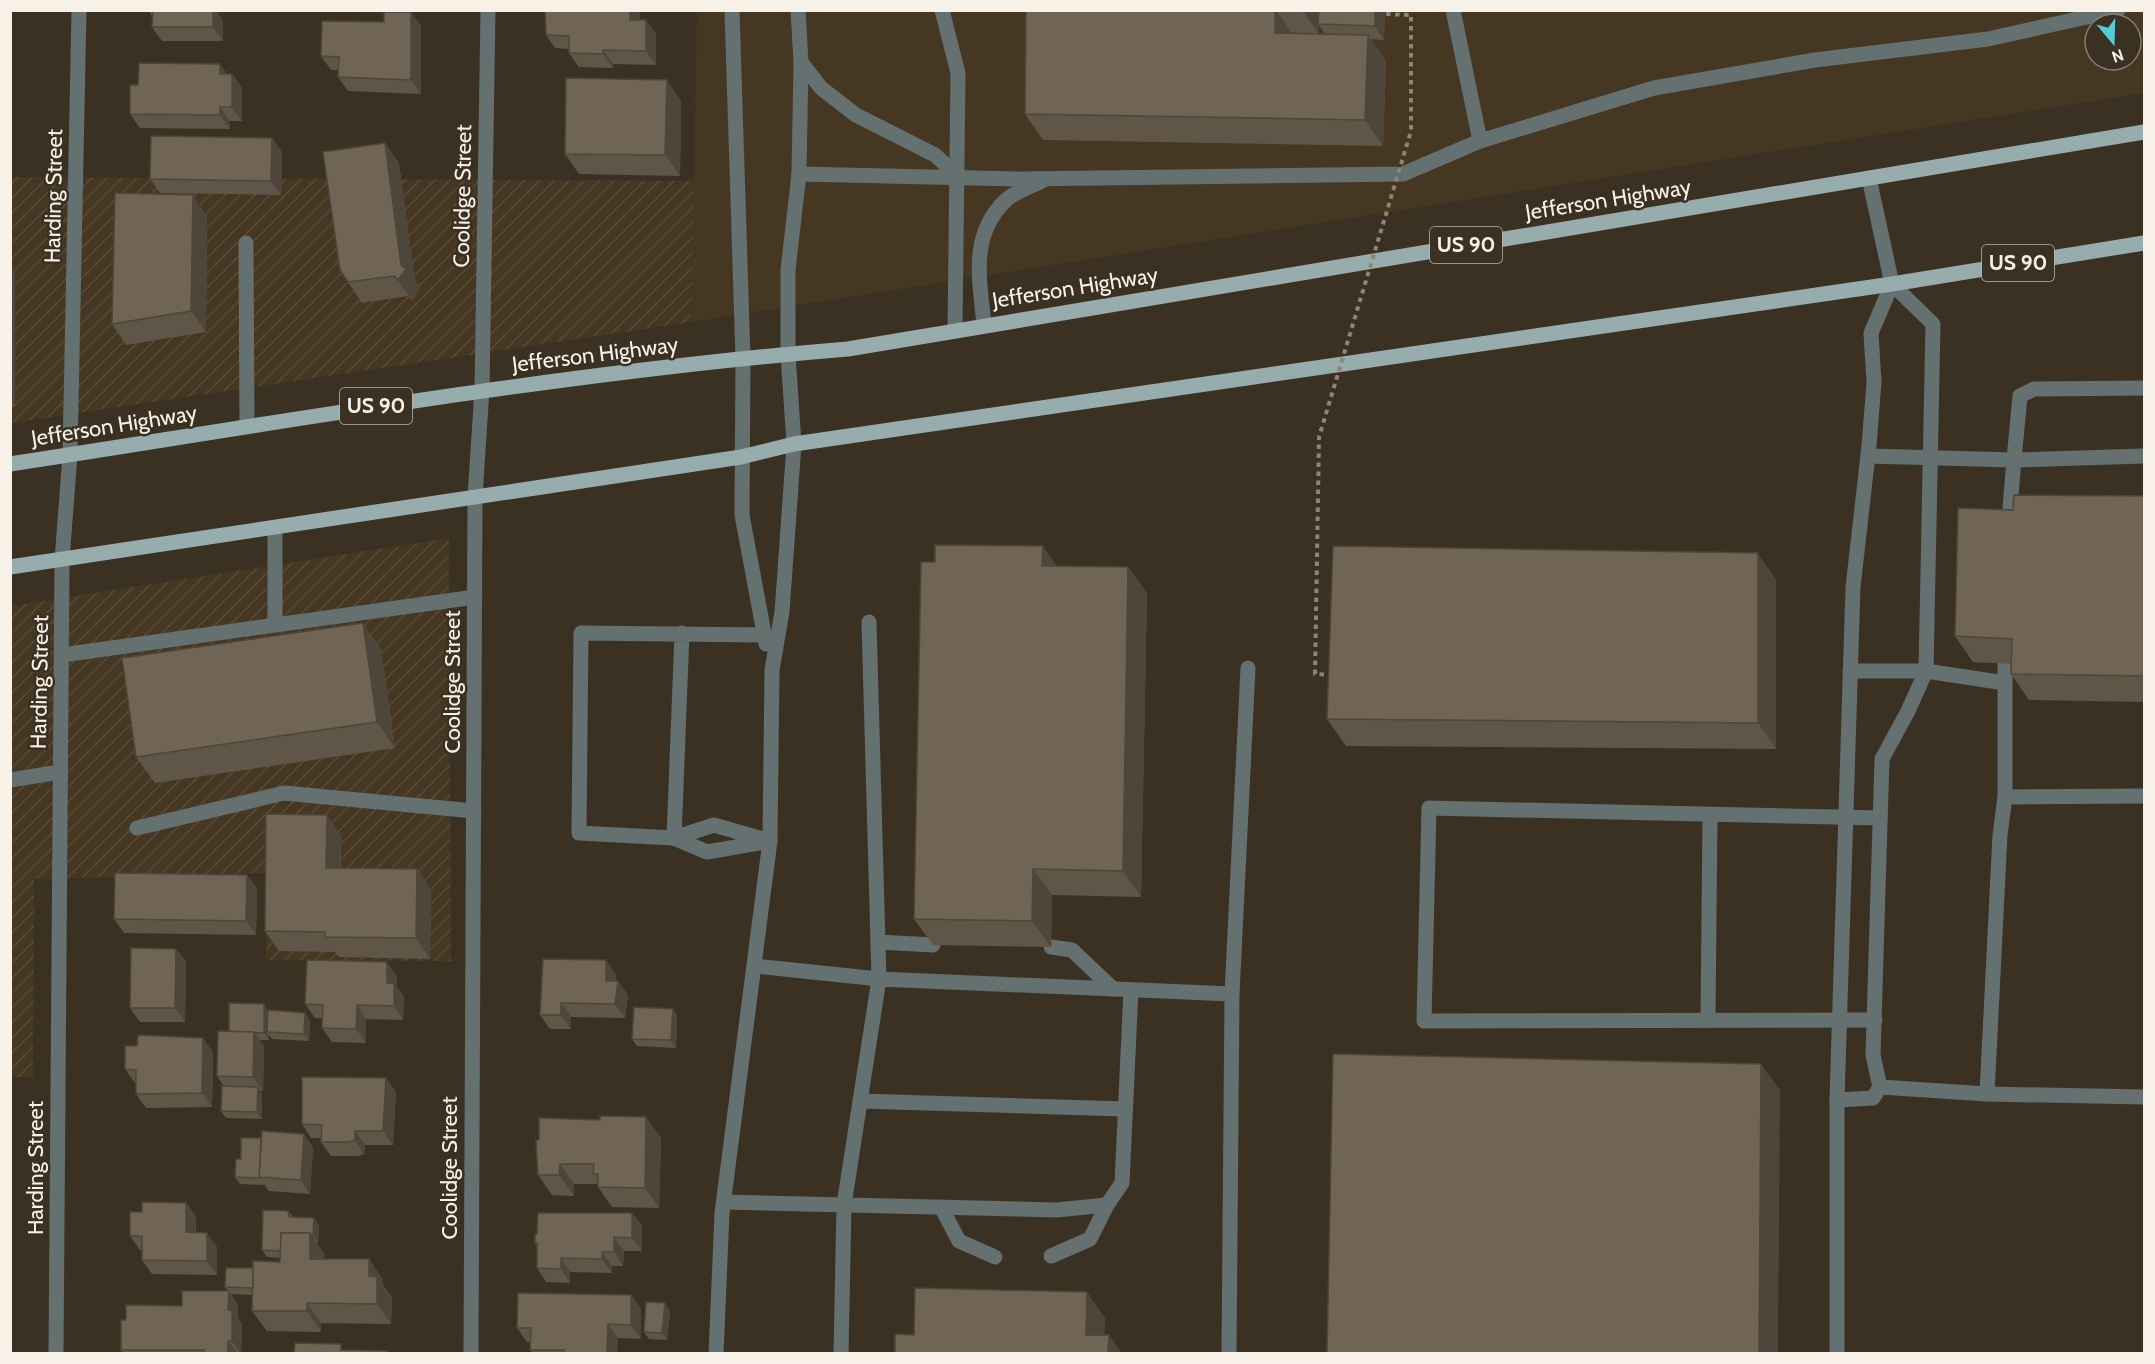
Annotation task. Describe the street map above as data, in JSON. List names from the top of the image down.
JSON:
{
  "streets": {
    "main road": ["Jefferson Highway", "US 90"],
    "street": ["Harding Street", "Coolidge Street"]
  },
  "crossings": [
    ["Harding Street", "Jefferson Highway"],
    ["Harding Street", "US 90"],
    ["Coolidge Street", "Jefferson Highway"],
    ["Coolidge Street", "US 90"]
  ],
  "north": "bottom"
}
